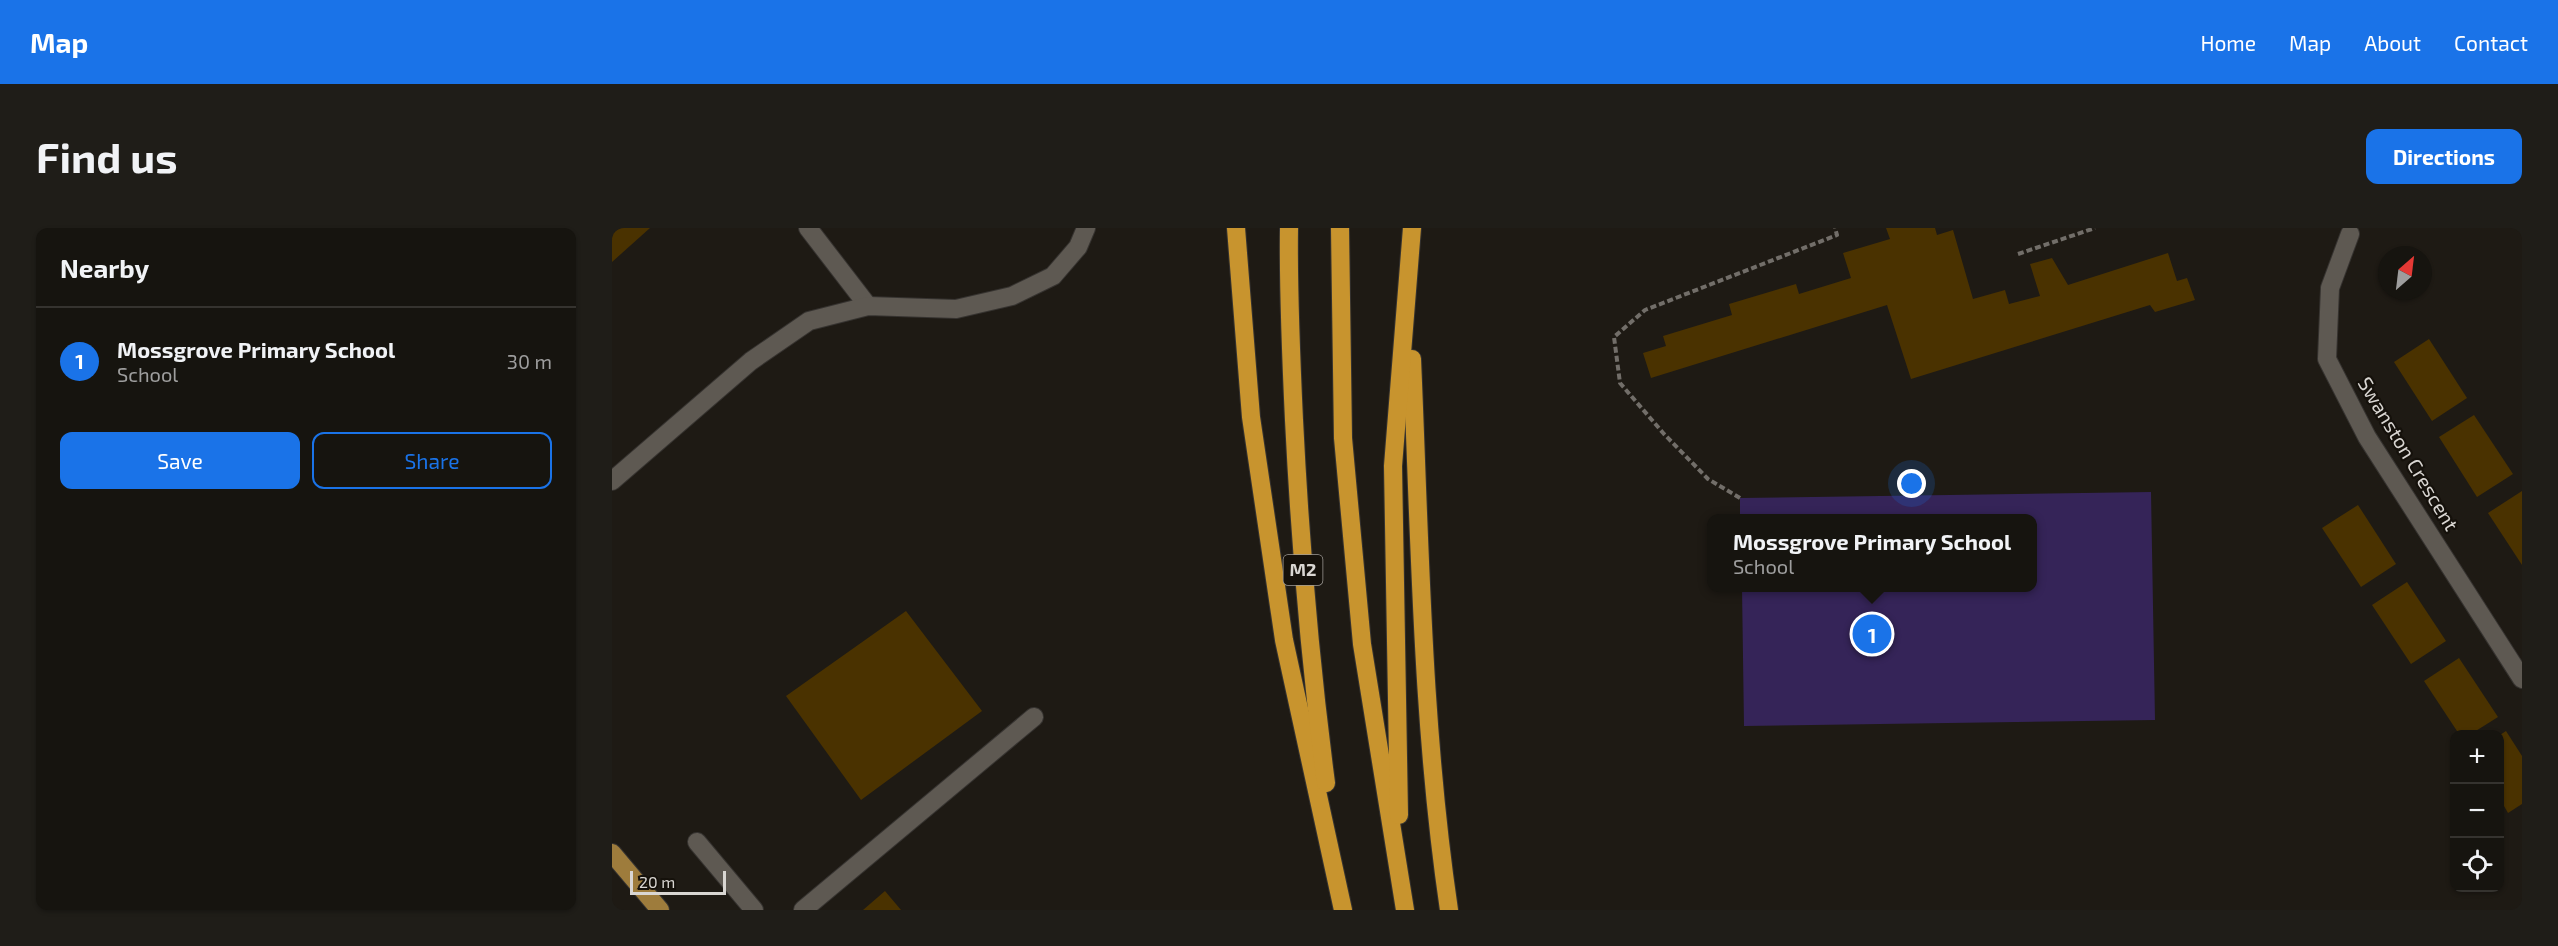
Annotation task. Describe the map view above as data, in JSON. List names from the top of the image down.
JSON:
{
  "streets": {
    "highway": ["M2"],
    "street": ["Swanston Crescent"]
  },
  "scale_bar": "20 m",
  "north": "top right",
  "page": {
    "header": "Map",
    "nav": [
      "Home",
      "Map",
      "About",
      "Contact"
    ],
    "buttons": [
      "Directions",
      ["Save", "Share"]
    ],
    "title": "Find us",
    "heading": "Nearby",
    "list": [
      {
        "mark": "1",
        "name": "Mossgrove Primary School",
        "note": "School",
        "value": "30 m"
      }
    ],
    "popup": ["Mossgrove Primary School", "School"],
    "pins": "1",
    "map_buttons": ["+", "−"],
    "scale": "20 m"
  }
}
